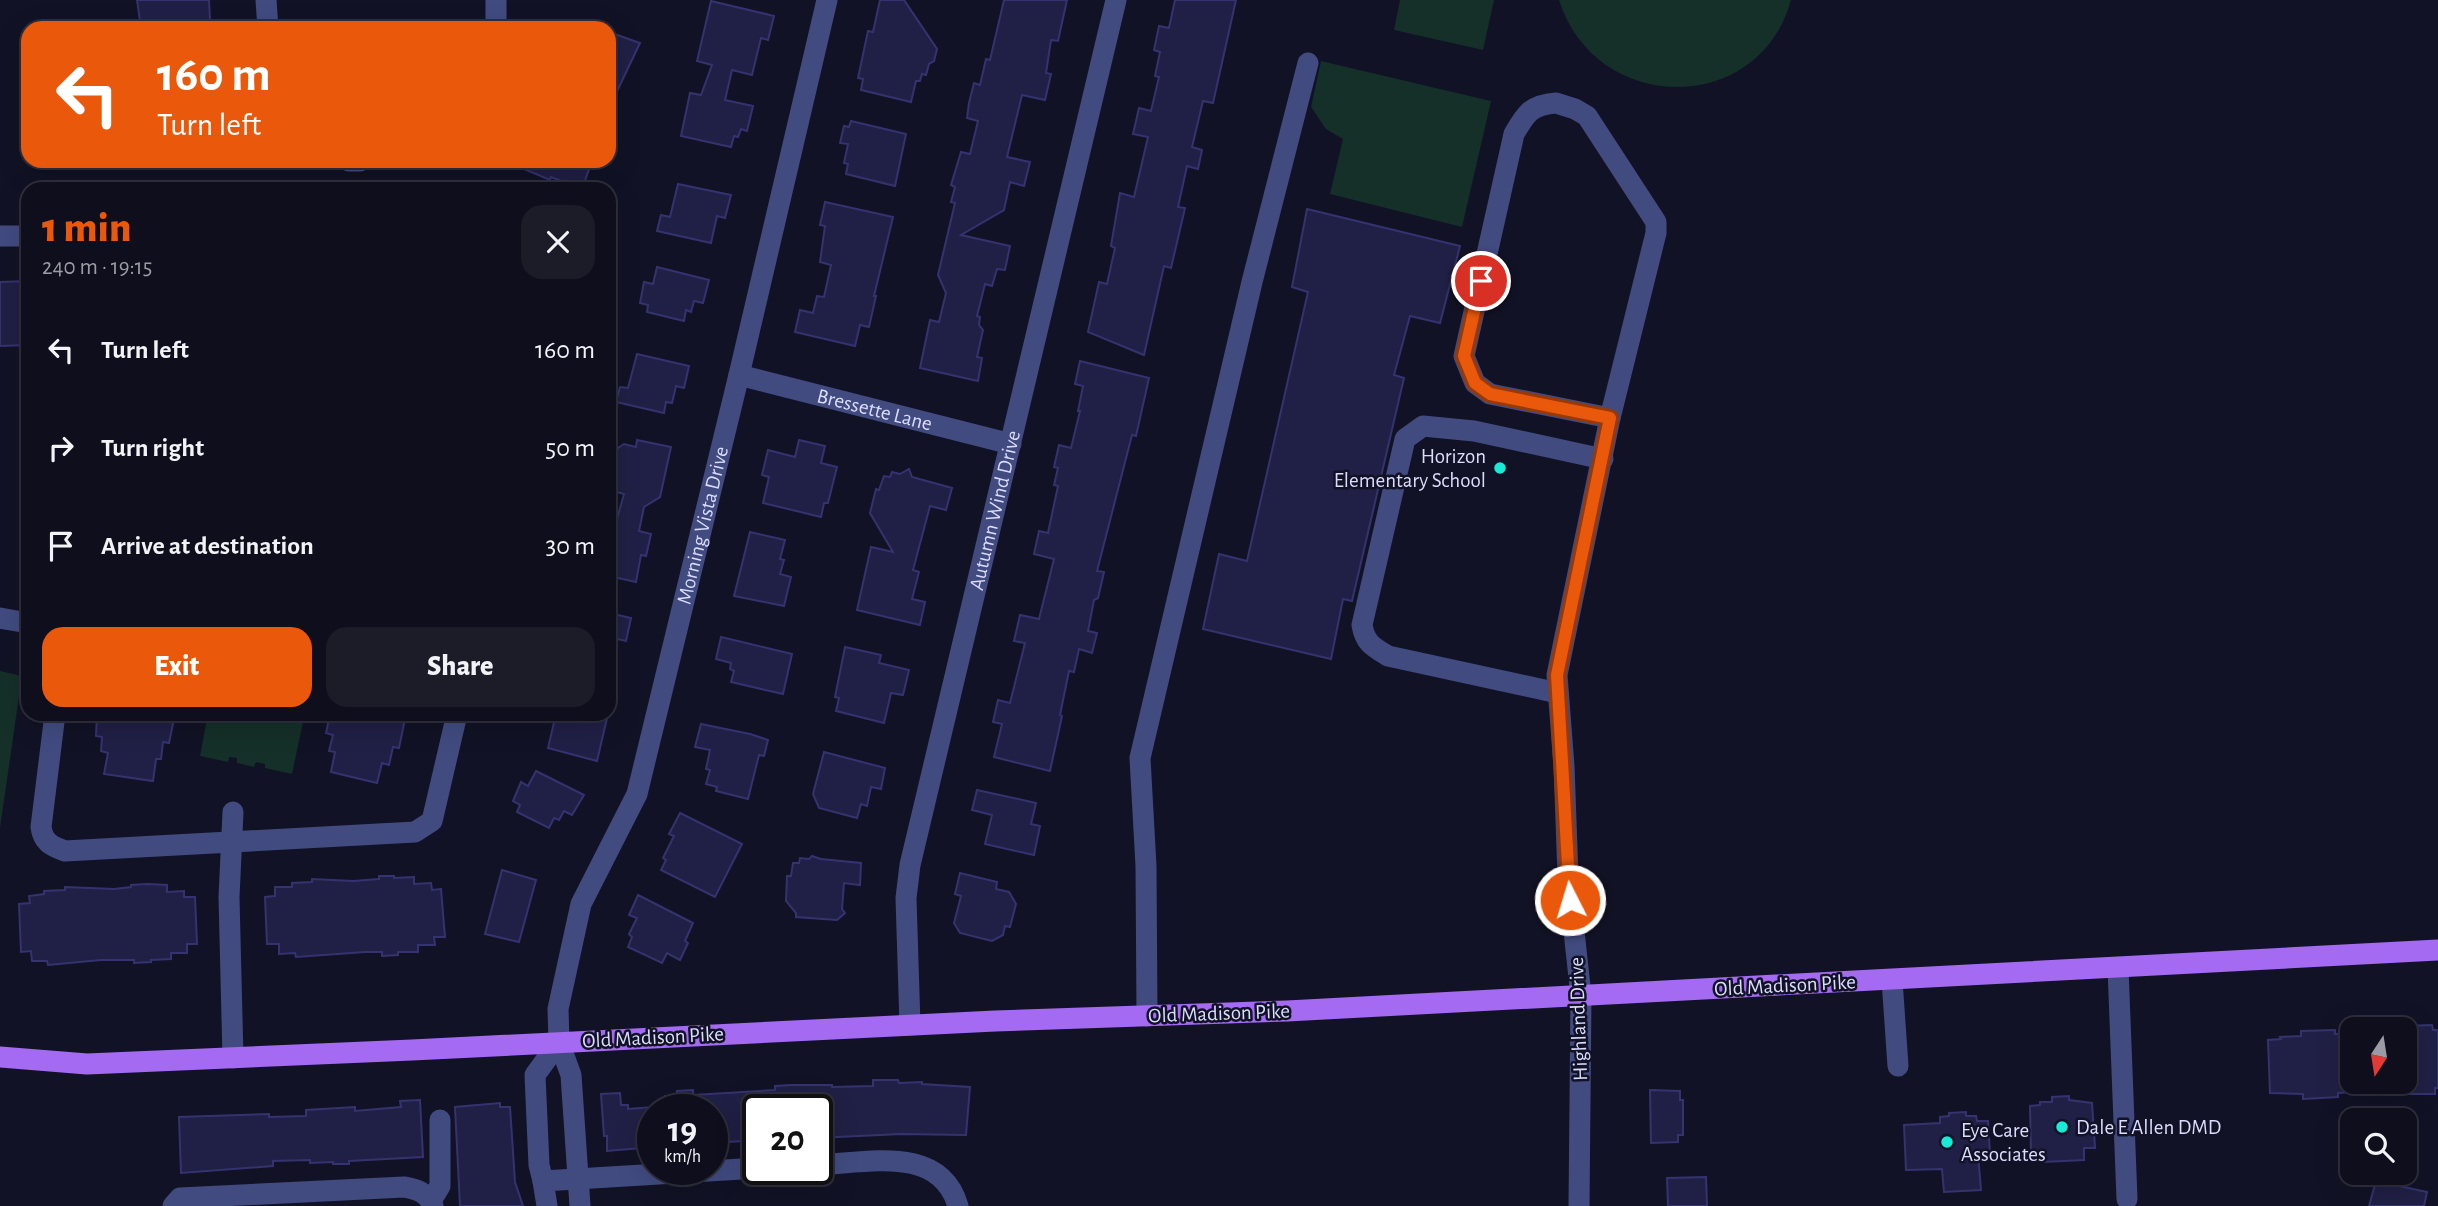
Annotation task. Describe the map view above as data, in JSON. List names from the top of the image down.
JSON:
{
  "streets": {
    "main road": ["Old Madison Pike"],
    "street": [
      "Bressette Lane",
      "Autumn Wind Drive",
      "Morning Vista Drive",
      "Highland Drive"
    ]
  },
  "crossings": [
    ["Bressette Lane", "Autumn Wind Drive"],
    ["Bressette Lane", "Morning Vista Drive"],
    ["Autumn Wind Drive", "Old Madison Pike"],
    ["Morning Vista Drive", "Old Madison Pike"],
    ["Old Madison Pike", "Highland Drive"]
  ],
  "places": ["Horizon Elementary School", "Dale E Allen DMD", "Eye Care Associates"],
  "north": "bottom",
  "page": {
    "turn": ["160 m", "Turn left"],
    "heading": ["1 min", "240 m · 19:15"],
    "list": [
      {
        "name": "Turn left",
        "value": "160 m"
      },
      {
        "name": "Turn right",
        "value": "50 m"
      },
      {
        "name": "Arrive at destination",
        "value": "30 m"
      }
    ],
    "buttons": ["Exit", "Share"],
    "speed": "19 km/h",
    "limit": "20"
  }
}
